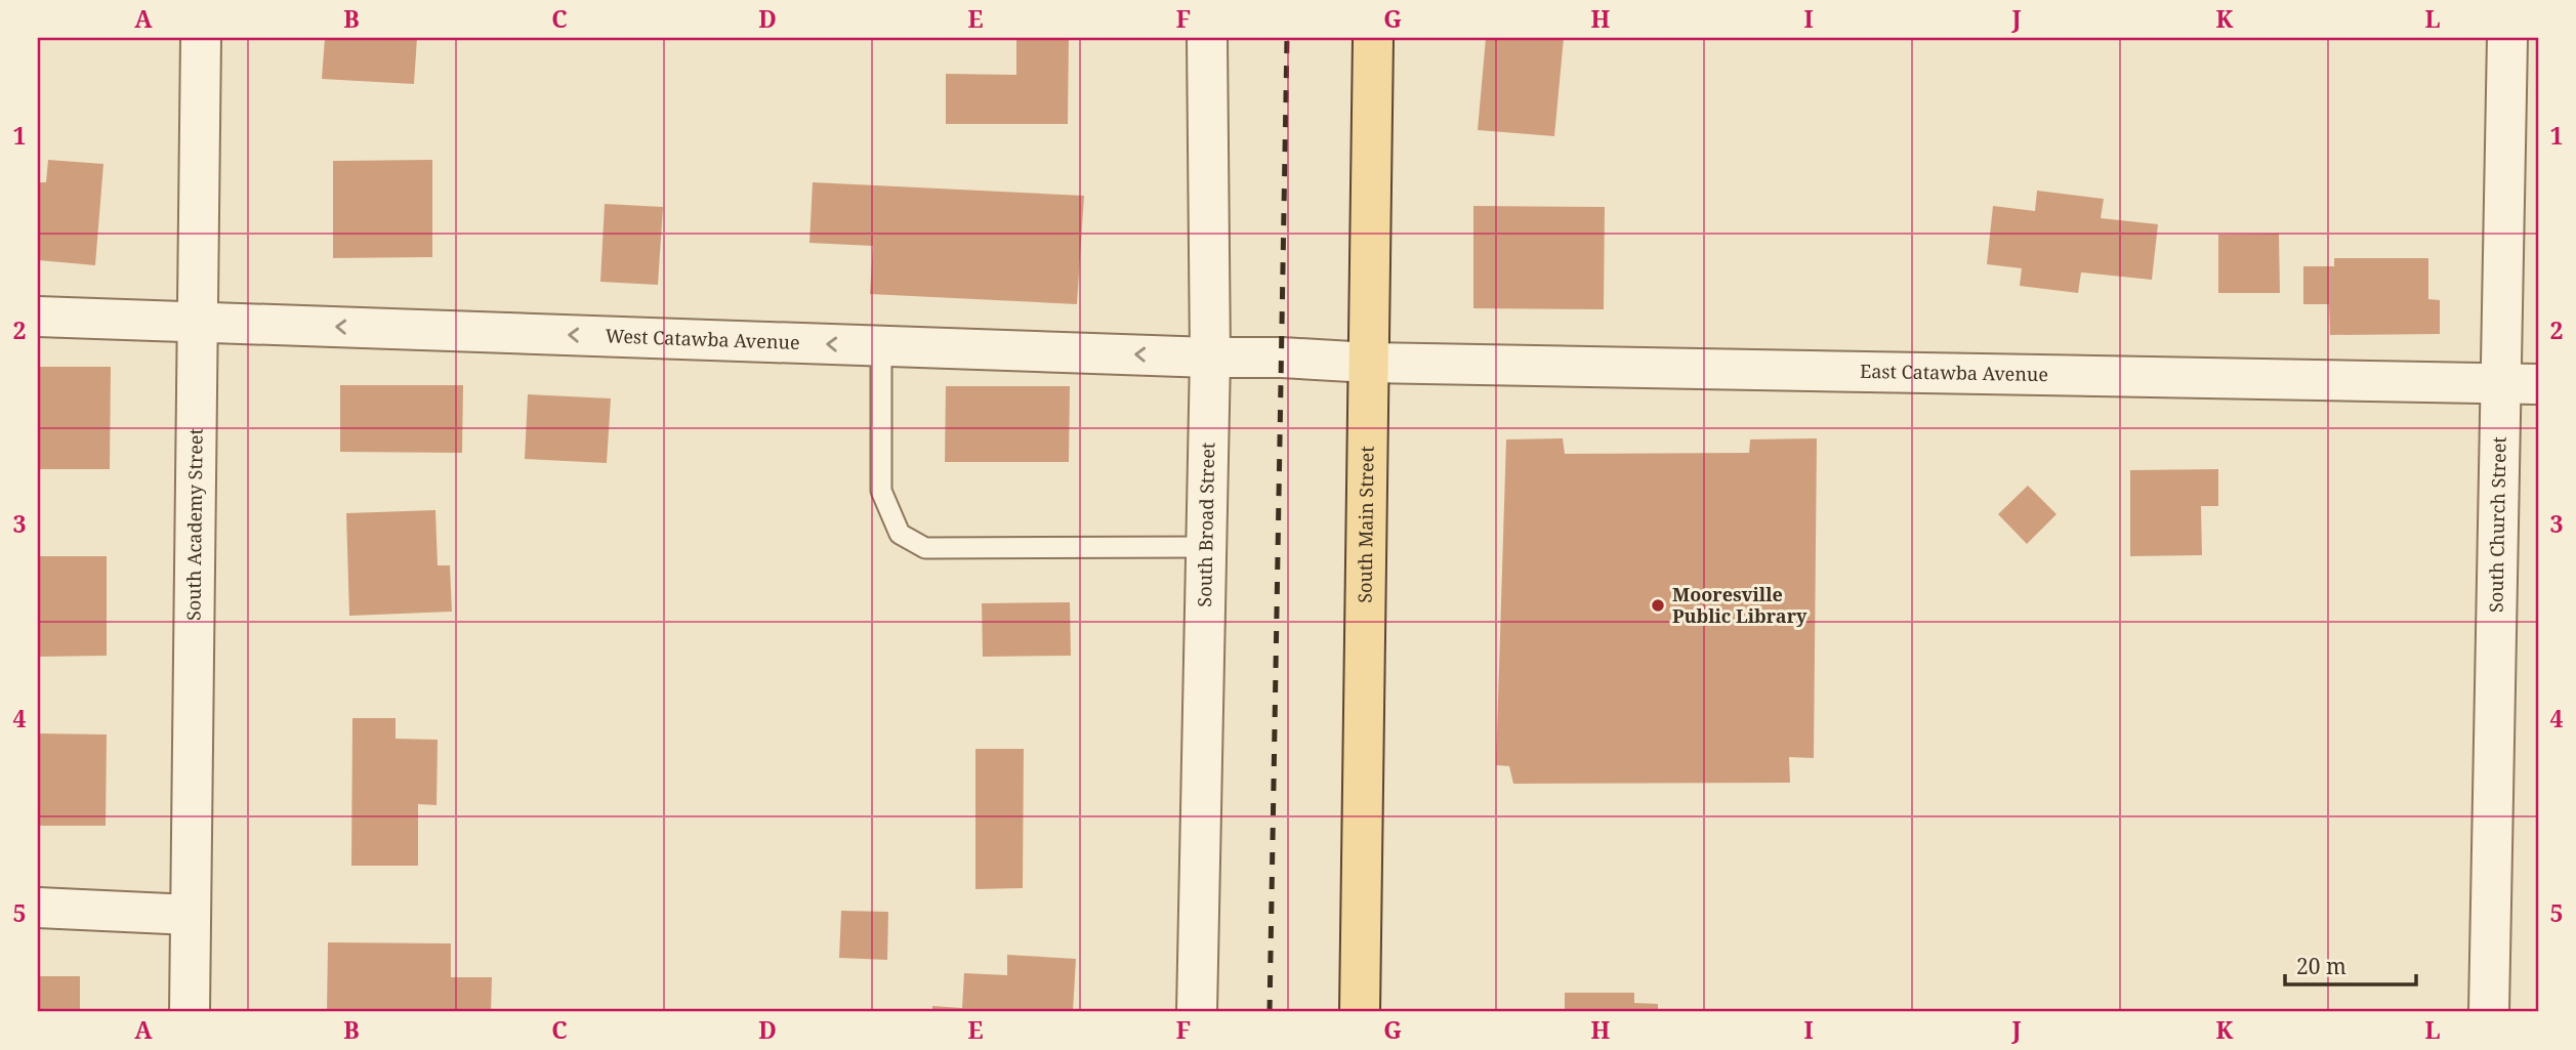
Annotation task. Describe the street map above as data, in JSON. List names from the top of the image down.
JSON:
{
  "streets": {
    "main road": ["South Main Street"],
    "street": [
      "West Catawba Avenue",
      "East Catawba Avenue",
      "South Church Street",
      "South Academy Street",
      "South Broad Street"
    ]
  },
  "crossings": [
    ["West Catawba Avenue", "East Catawba Avenue"],
    ["West Catawba Avenue", "South Academy Street"],
    ["West Catawba Avenue", "South Broad Street"],
    ["West Catawba Avenue", "South Main Street"],
    ["East Catawba Avenue", "South Church Street"],
    ["East Catawba Avenue", "South Main Street"]
  ],
  "one_way": ["West Catawba Avenue"],
  "places": ["Mooresville Public Library"],
  "scale_bar": "20 m",
  "grid": {
    "columns": [
      "A",
      "B",
      "C",
      "D",
      "E",
      "F",
      "G",
      "H",
      "I",
      "J",
      "K",
      "L"
    ],
    "rows": [
      "1",
      "2",
      "3",
      "4",
      "5"
    ]
  }
}
